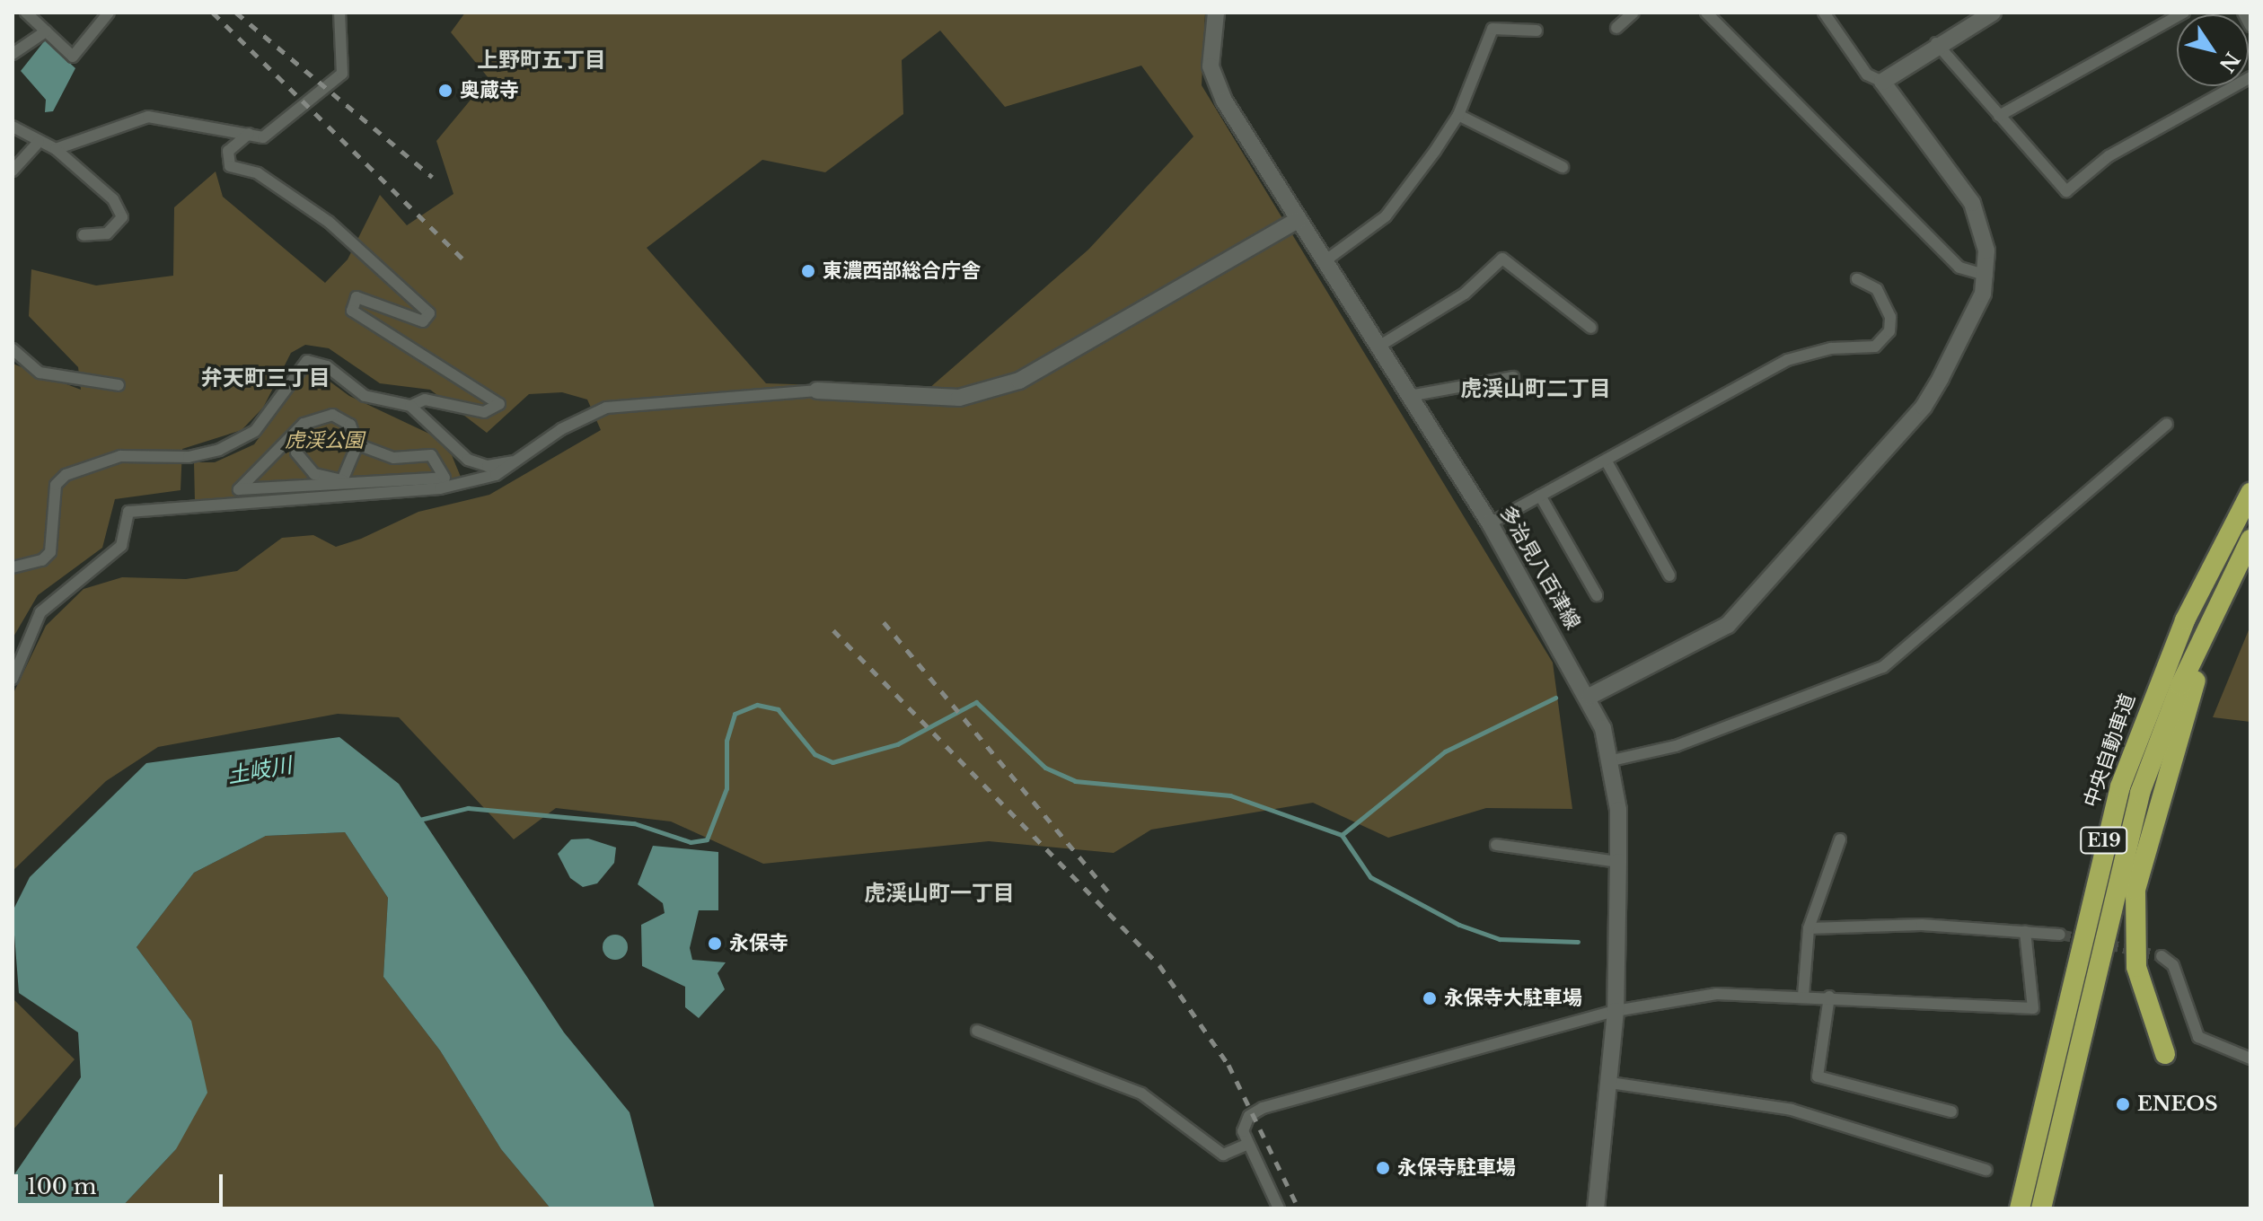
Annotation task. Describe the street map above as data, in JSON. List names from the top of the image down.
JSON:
{
  "streets": {
    "highway": ["中央自動車道", "E19"],
    "street": ["多治見八百津線"]
  },
  "districts": [
    "上野町五丁目",
    "弁天町三丁目",
    "虎渓山町二丁目",
    "虎渓山町一丁目"
  ],
  "water": ["土岐川"],
  "parks": ["虎渓公園"],
  "places": [
    "奥蔵寺",
    "東濃西部総合庁舎",
    "永保寺",
    "永保寺大駐車場",
    "ENEOS",
    "永保寺駐車場"
  ],
  "scale_bar": "100 m",
  "north": "bottom right"
}
